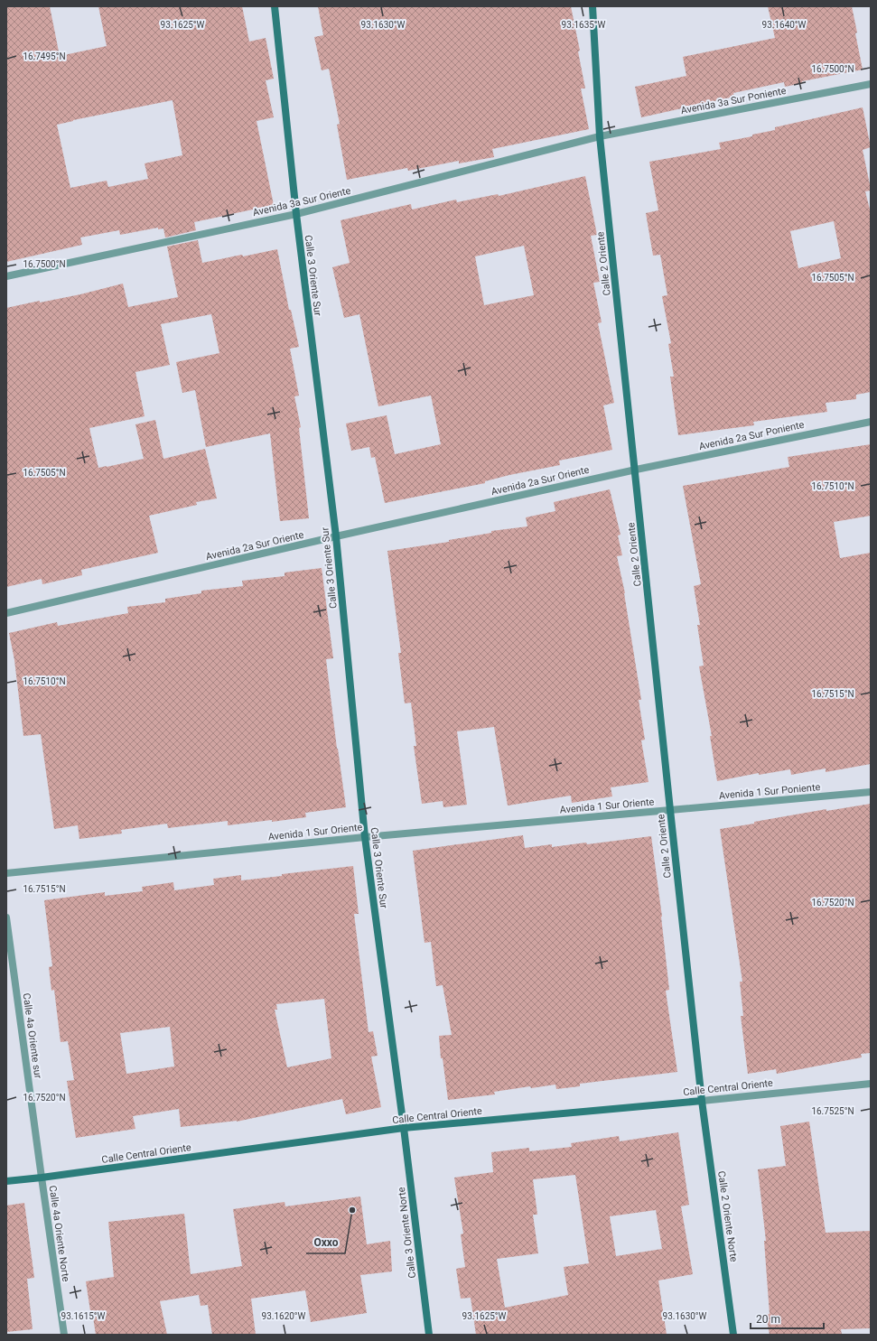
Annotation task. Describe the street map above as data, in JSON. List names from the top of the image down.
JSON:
{
  "streets": {
    "main road": [
      "Calle 2 Oriente",
      "Calle 3 Oriente Sur",
      "Calle Central Oriente",
      "Calle 2 Oriente Norte",
      "Calle 3 Oriente Norte"
    ],
    "street": [
      "Avenida 3a Sur Poniente",
      "Avenida 3a Sur Oriente",
      "Avenida 2a Sur Poniente",
      "Avenida 2a Sur Oriente",
      "Avenida 1 Sur Poniente",
      "Avenida 1 Sur Oriente",
      "Calle 4a Oriente sur",
      "Calle 4a Oriente Norte"
    ]
  },
  "crossings": [
    ["Avenida 3a Sur Poniente", "Avenida 3a Sur Oriente"],
    ["Avenida 3a Sur Poniente", "Calle 2 Oriente"],
    ["Avenida 3a Sur Oriente", "Calle 2 Oriente"],
    ["Avenida 3a Sur Oriente", "Calle 3 Oriente Sur"],
    ["Calle 2 Oriente", "Avenida 2a Sur Poniente"],
    ["Calle 2 Oriente", "Avenida 2a Sur Oriente"],
    ["Calle 2 Oriente", "Avenida 1 Sur Poniente"],
    ["Calle 2 Oriente", "Avenida 1 Sur Oriente"],
    ["Calle 2 Oriente", "Calle Central Oriente"],
    ["Calle 2 Oriente", "Calle 2 Oriente Norte"],
    ["Calle 3 Oriente Sur", "Avenida 2a Sur Oriente"],
    ["Calle 3 Oriente Sur", "Avenida 1 Sur Oriente"],
    ["Calle 3 Oriente Sur", "Calle Central Oriente"],
    ["Calle 3 Oriente Sur", "Calle 3 Oriente Norte"],
    ["Avenida 2a Sur Poniente", "Avenida 2a Sur Oriente"],
    ["Avenida 1 Sur Poniente", "Avenida 1 Sur Oriente"],
    ["Calle 4a Oriente sur", "Calle Central Oriente"],
    ["Calle 4a Oriente sur", "Calle 4a Oriente Norte"],
    ["Calle Central Oriente", "Calle 2 Oriente Norte"],
    ["Calle Central Oriente", "Calle 3 Oriente Norte"],
    ["Calle Central Oriente", "Calle 4a Oriente Norte"]
  ],
  "places": ["Oxxo"],
  "scale_bar": "20 m",
  "coordinates": [
    "93.1625°W",
    "93.1630°W",
    "93.1635°W",
    "93.1640°W",
    "16.7495°N",
    "16.7500°N",
    "16.7505°N",
    "16.7510°N",
    "16.7515°N",
    "16.7520°N",
    "16.7525°N",
    "93.1615°W",
    "93.1620°W"
  ]
}
